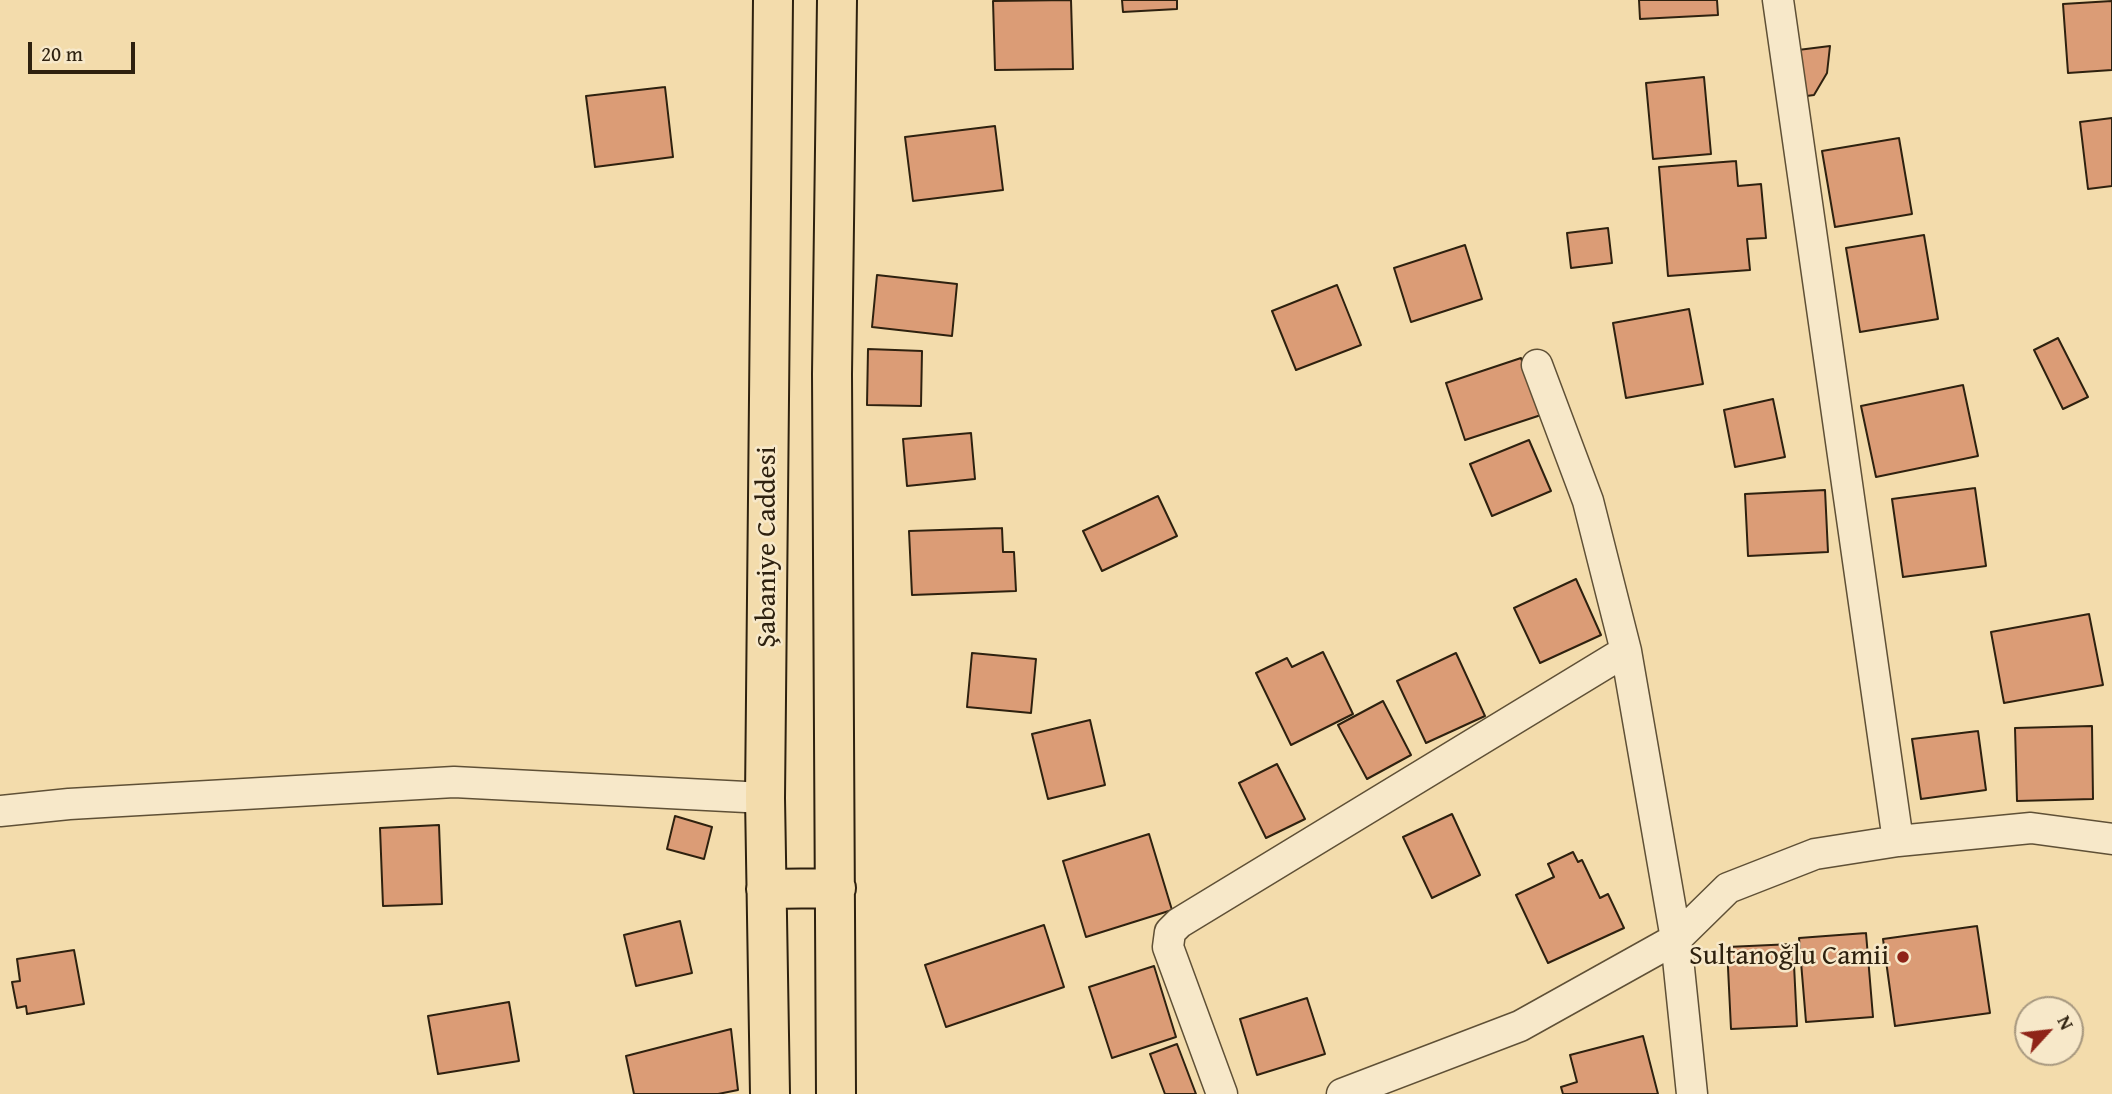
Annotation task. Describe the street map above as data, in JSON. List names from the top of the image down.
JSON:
{
  "streets": {
    "highway": ["Şabaniye Caddesi"]
  },
  "places": ["Sultanoğlu Camii"],
  "scale_bar": "20 m",
  "north": "top right"
}
